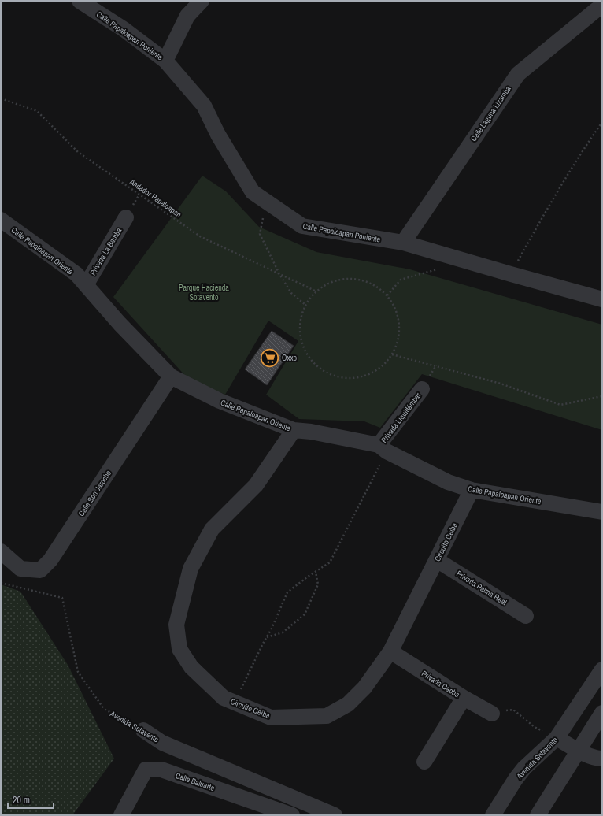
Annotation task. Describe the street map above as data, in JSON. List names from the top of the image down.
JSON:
{
  "streets": {
    "street": [
      "Calle Papaloapan Poniente",
      "Calle Laguna Lizamba",
      "Calle Papaloapan Oriente",
      "Privada La Bamba",
      "Privada Liquidámbar",
      "Calle Son Jarocho",
      "Circuito Ceiba",
      "Privada Palma Real",
      "Privada Caoba",
      "Avenida Sotavento",
      "Calle Baluarte"
    ],
    "path": ["Andador Papaloapan"]
  },
  "crossings": [
    ["Calle Papaloapan Poniente", "Calle Laguna Lizamba"],
    ["Calle Papaloapan Oriente", "Privada La Bamba"],
    ["Calle Papaloapan Oriente", "Privada Liquidámbar"],
    ["Calle Papaloapan Oriente", "Calle Son Jarocho"],
    ["Calle Papaloapan Oriente", "Circuito Ceiba"],
    ["Circuito Ceiba", "Privada Palma Real"],
    ["Circuito Ceiba", "Privada Caoba"]
  ],
  "parks": ["Parque Hacienda Sotavento"],
  "places": {
    "supermarket": ["Oxxo"]
  },
  "scale_bar": "20 m"
}
